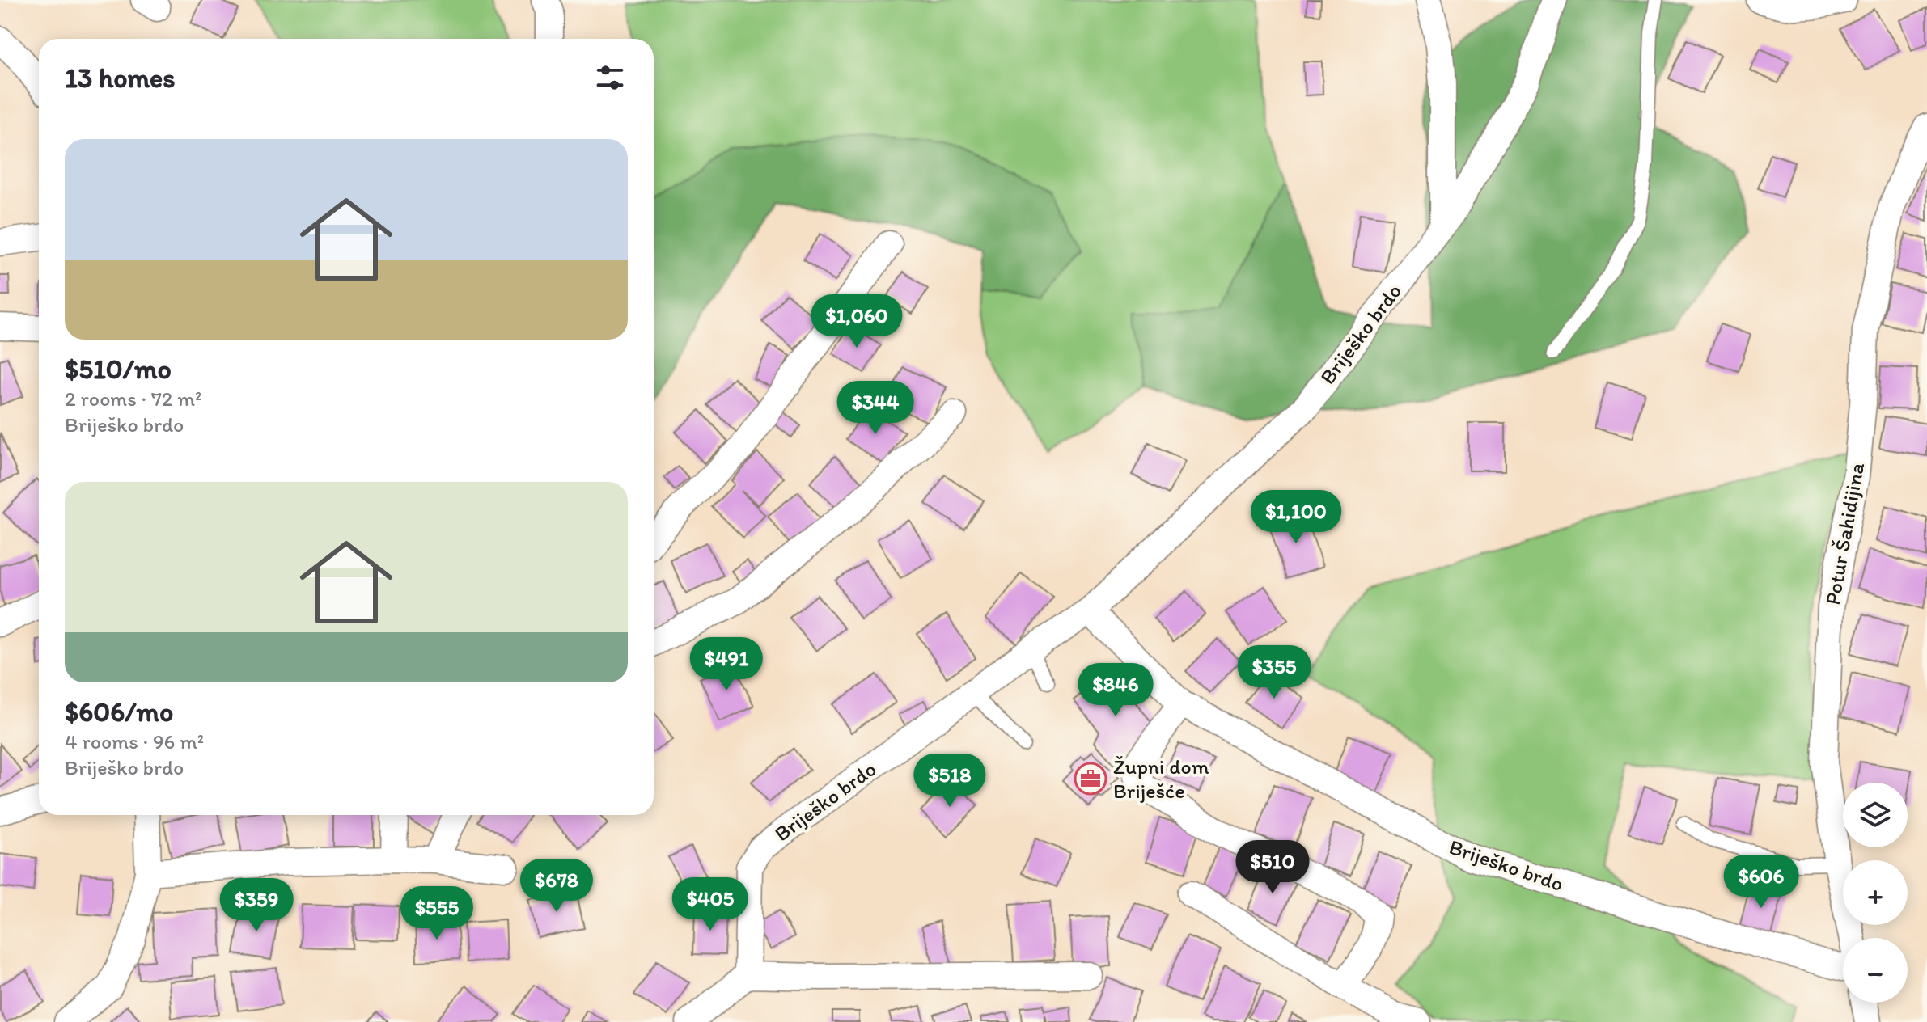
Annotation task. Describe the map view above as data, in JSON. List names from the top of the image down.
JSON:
{
  "streets": {
    "street": ["Briješko brdo", "Potur Šahidijina"]
  },
  "places": {
    "office": ["Župni dom Briješće"]
  },
  "page": {
    "heading": "13 homes",
    "list": [
      {
        "name": "$510/mo",
        "note": "2 rooms · 72 m² · Briješko brdo"
      },
      {
        "name": "$606/mo",
        "note": "4 rooms · 96 m² · Briješko brdo"
      }
    ],
    "price": [
      "$1,060",
      "$344",
      "$1,100",
      "$491",
      "$355",
      "$846",
      "$518",
      "$510",
      "$606",
      "$678",
      "$405",
      "$359",
      "$555"
    ],
    "map_buttons": ["+", "−"]
  }
}
